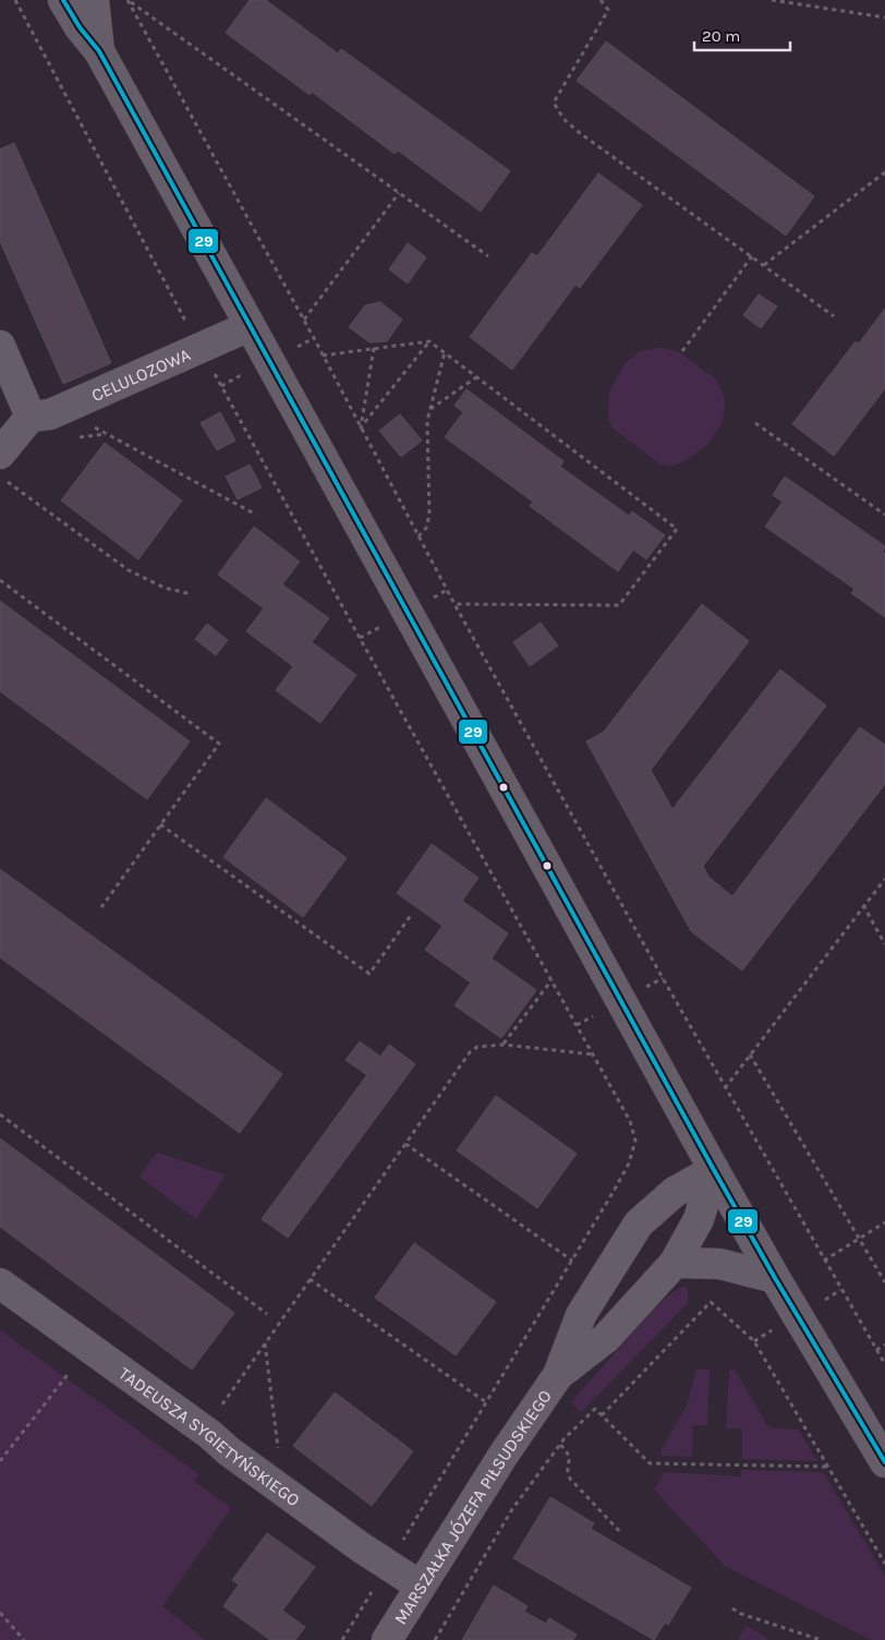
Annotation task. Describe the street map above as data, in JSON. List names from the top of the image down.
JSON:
{
  "streets": {
    "street": ["CELULOZOWA", "TADEUSZA SYGIETYŃSKIEGO", "MARSZAŁKA JÓZEFA PIŁSUDSKIEGO"]
  },
  "crossings": [
    ["TADEUSZA SYGIETYŃSKIEGO", "MARSZAŁKA JÓZEFA PIŁSUDSKIEGO"]
  ],
  "lines": ["transit line 29"],
  "scale_bar": "20 m"
}
